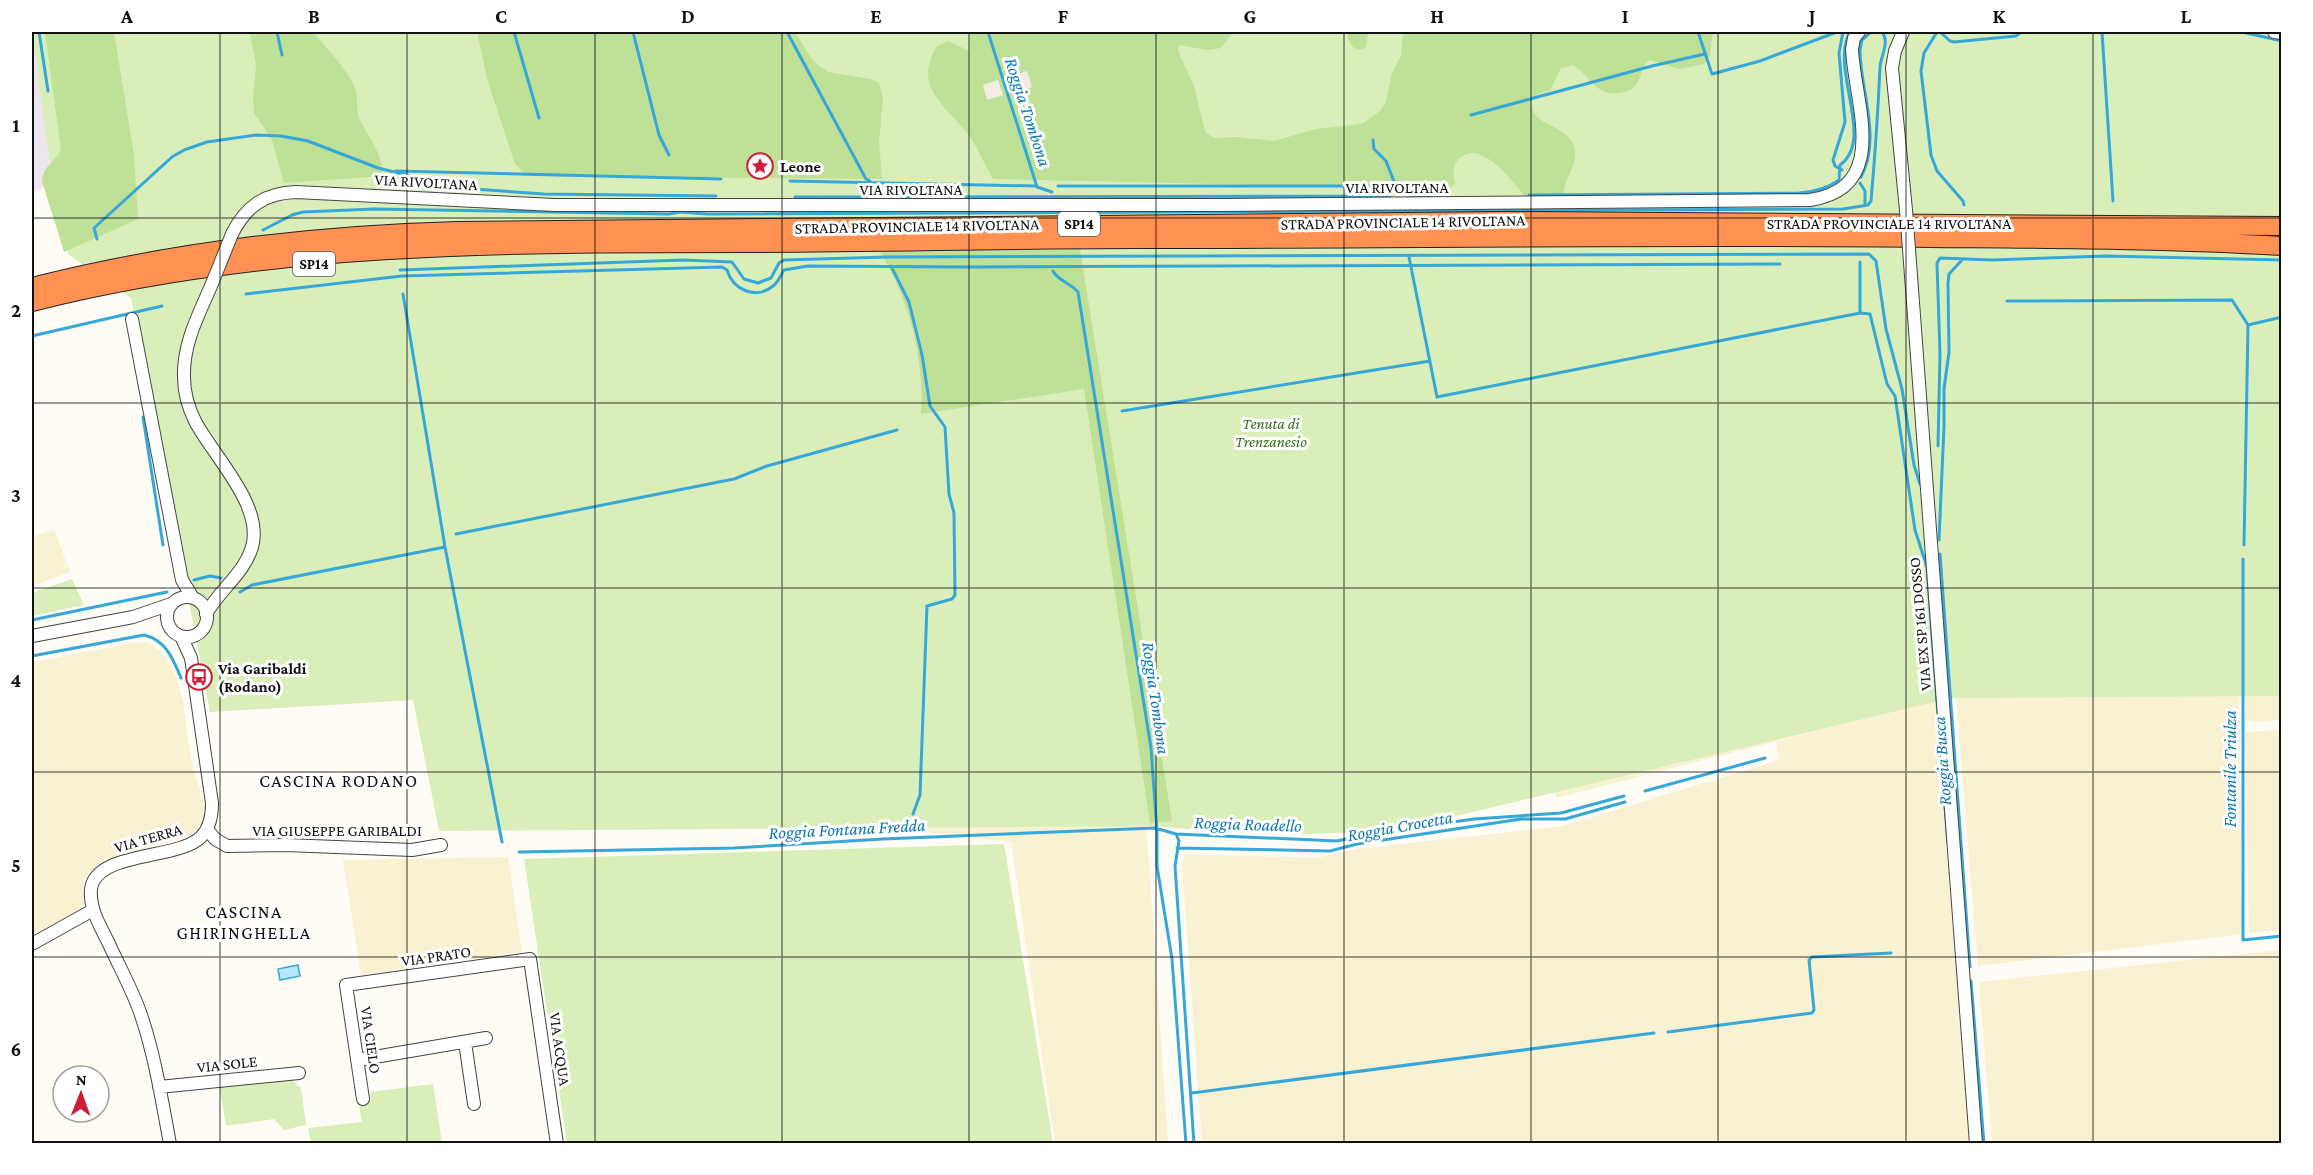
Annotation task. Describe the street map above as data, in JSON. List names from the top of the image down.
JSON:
{
  "streets": {
    "highway": ["STRADA PROVINCIALE 14 RIVOLTANA", "SP14"],
    "street": [
      "VIA RIVOLTANA",
      "VIA EX SP 161 DOSSO",
      "VIA GIUSEPPE GARIBALDI",
      "VIA TERRA",
      "VIA PRATO",
      "VIA CIELO",
      "VIA ACQUA",
      "VIA SOLE"
    ]
  },
  "crossings": [
    ["STRADA PROVINCIALE 14 RIVOLTANA", "SP14"],
    ["VIA GIUSEPPE GARIBALDI", "VIA TERRA"],
    ["VIA TERRA", "VIA SOLE"],
    ["VIA PRATO", "VIA CIELO"],
    ["VIA PRATO", "VIA ACQUA"]
  ],
  "districts": ["CASCINA RODANO", "CASCINA GHIRINGHELLA"],
  "water": [
    "Roggia Tombona",
    "Roggia Busca",
    "Fontanile Triulza",
    "Roggia Roadello",
    "Roggia Crocetta",
    "Roggia Fontana Fredda"
  ],
  "parks": ["Tenuta di Trenzanesio"],
  "places": {
    "place": ["Leone"],
    "bus stop": ["Via Garibaldi (Rodano)"]
  },
  "north": "top",
  "grid": {
    "columns": [
      "A",
      "B",
      "C",
      "D",
      "E",
      "F",
      "G",
      "H",
      "I",
      "J",
      "K",
      "L"
    ],
    "rows": [
      "1",
      "2",
      "3",
      "4",
      "5",
      "6"
    ]
  }
}
